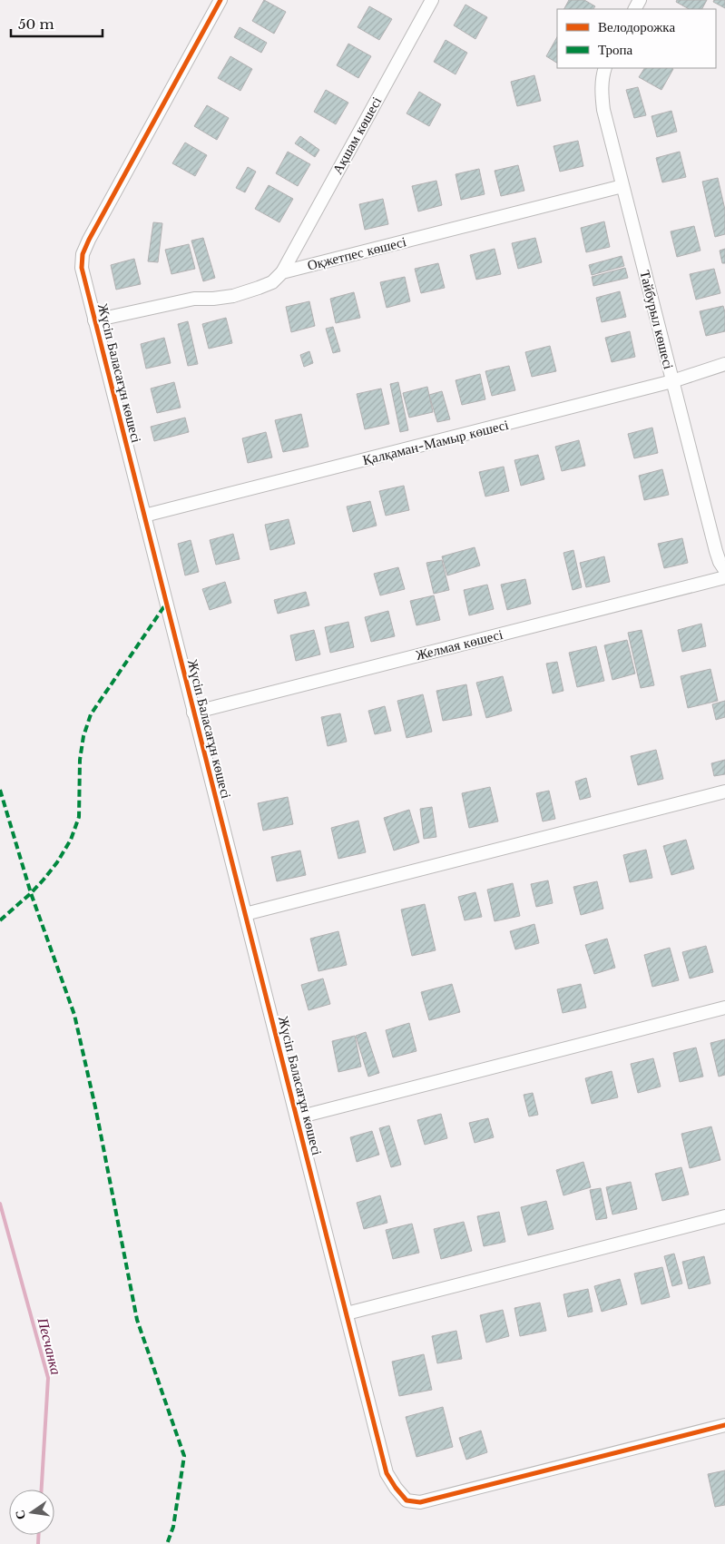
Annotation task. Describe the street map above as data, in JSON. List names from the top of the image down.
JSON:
{
  "streets": {
    "street": [
      "Ақшам көшесі",
      "Оқжетпес көшесі",
      "Тайбурыл көшесі",
      "Жүсіп Баласағұн көшесі",
      "Қалқаман-Мамыр көшесі",
      "Желмая көшесі"
    ]
  },
  "crossings": [
    ["Ақшам көшесі", "Оқжетпес көшесі"],
    ["Оқжетпес көшесі", "Тайбурыл көшесі"],
    ["Оқжетпес көшесі", "Жүсіп Баласағұн көшесі"],
    ["Тайбурыл көшесі", "Қалқаман-Мамыр көшесі"],
    ["Жүсіп Баласағұн көшесі", "Қалқаман-Мамыр көшесі"],
    ["Жүсіп Баласағұн көшесі", "Желмая көшесі"]
  ],
  "water": ["Песчанка"],
  "legend": ["Велодорожка", "Тропа"],
  "scale_bar": "50 m",
  "north": "left"
}
